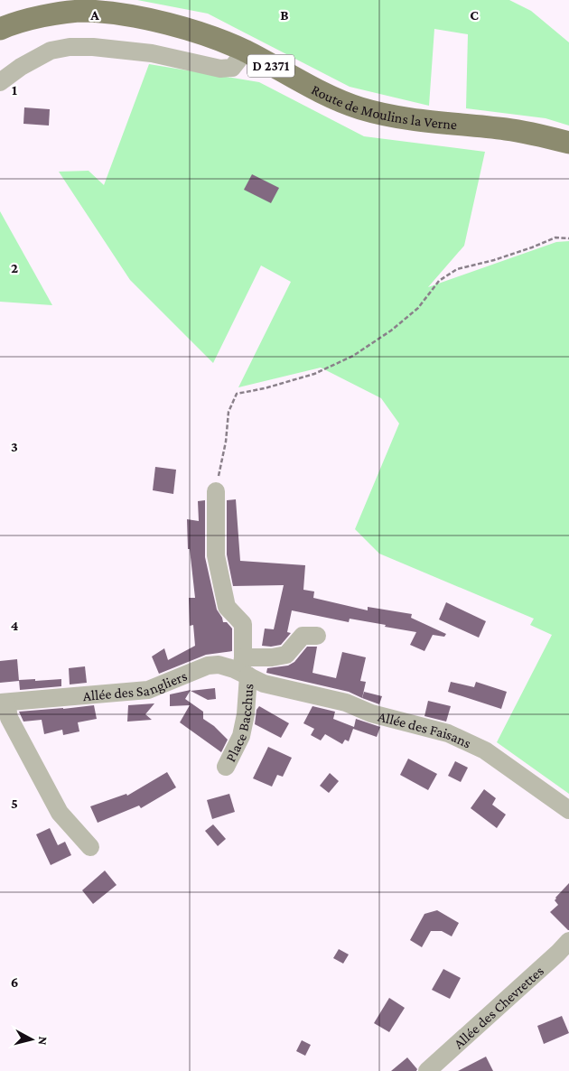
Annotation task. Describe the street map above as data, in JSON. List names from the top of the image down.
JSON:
{
  "streets": {
    "main road": ["D 2371", "Route de Moulins la Verne"],
    "street": [
      "Allée des Sangliers",
      "Place Bacchus",
      "Allée des Faisans",
      "Allée des Chevrettes"
    ]
  },
  "crossings": [
    ["Allée des Sangliers", "Place Bacchus"],
    ["Allée des Sangliers", "Allée des Faisans"]
  ],
  "north": "right",
  "grid": {
    "columns": ["A", "B", "C"],
    "rows": [
      "1",
      "2",
      "3",
      "4",
      "5",
      "6"
    ]
  }
}
